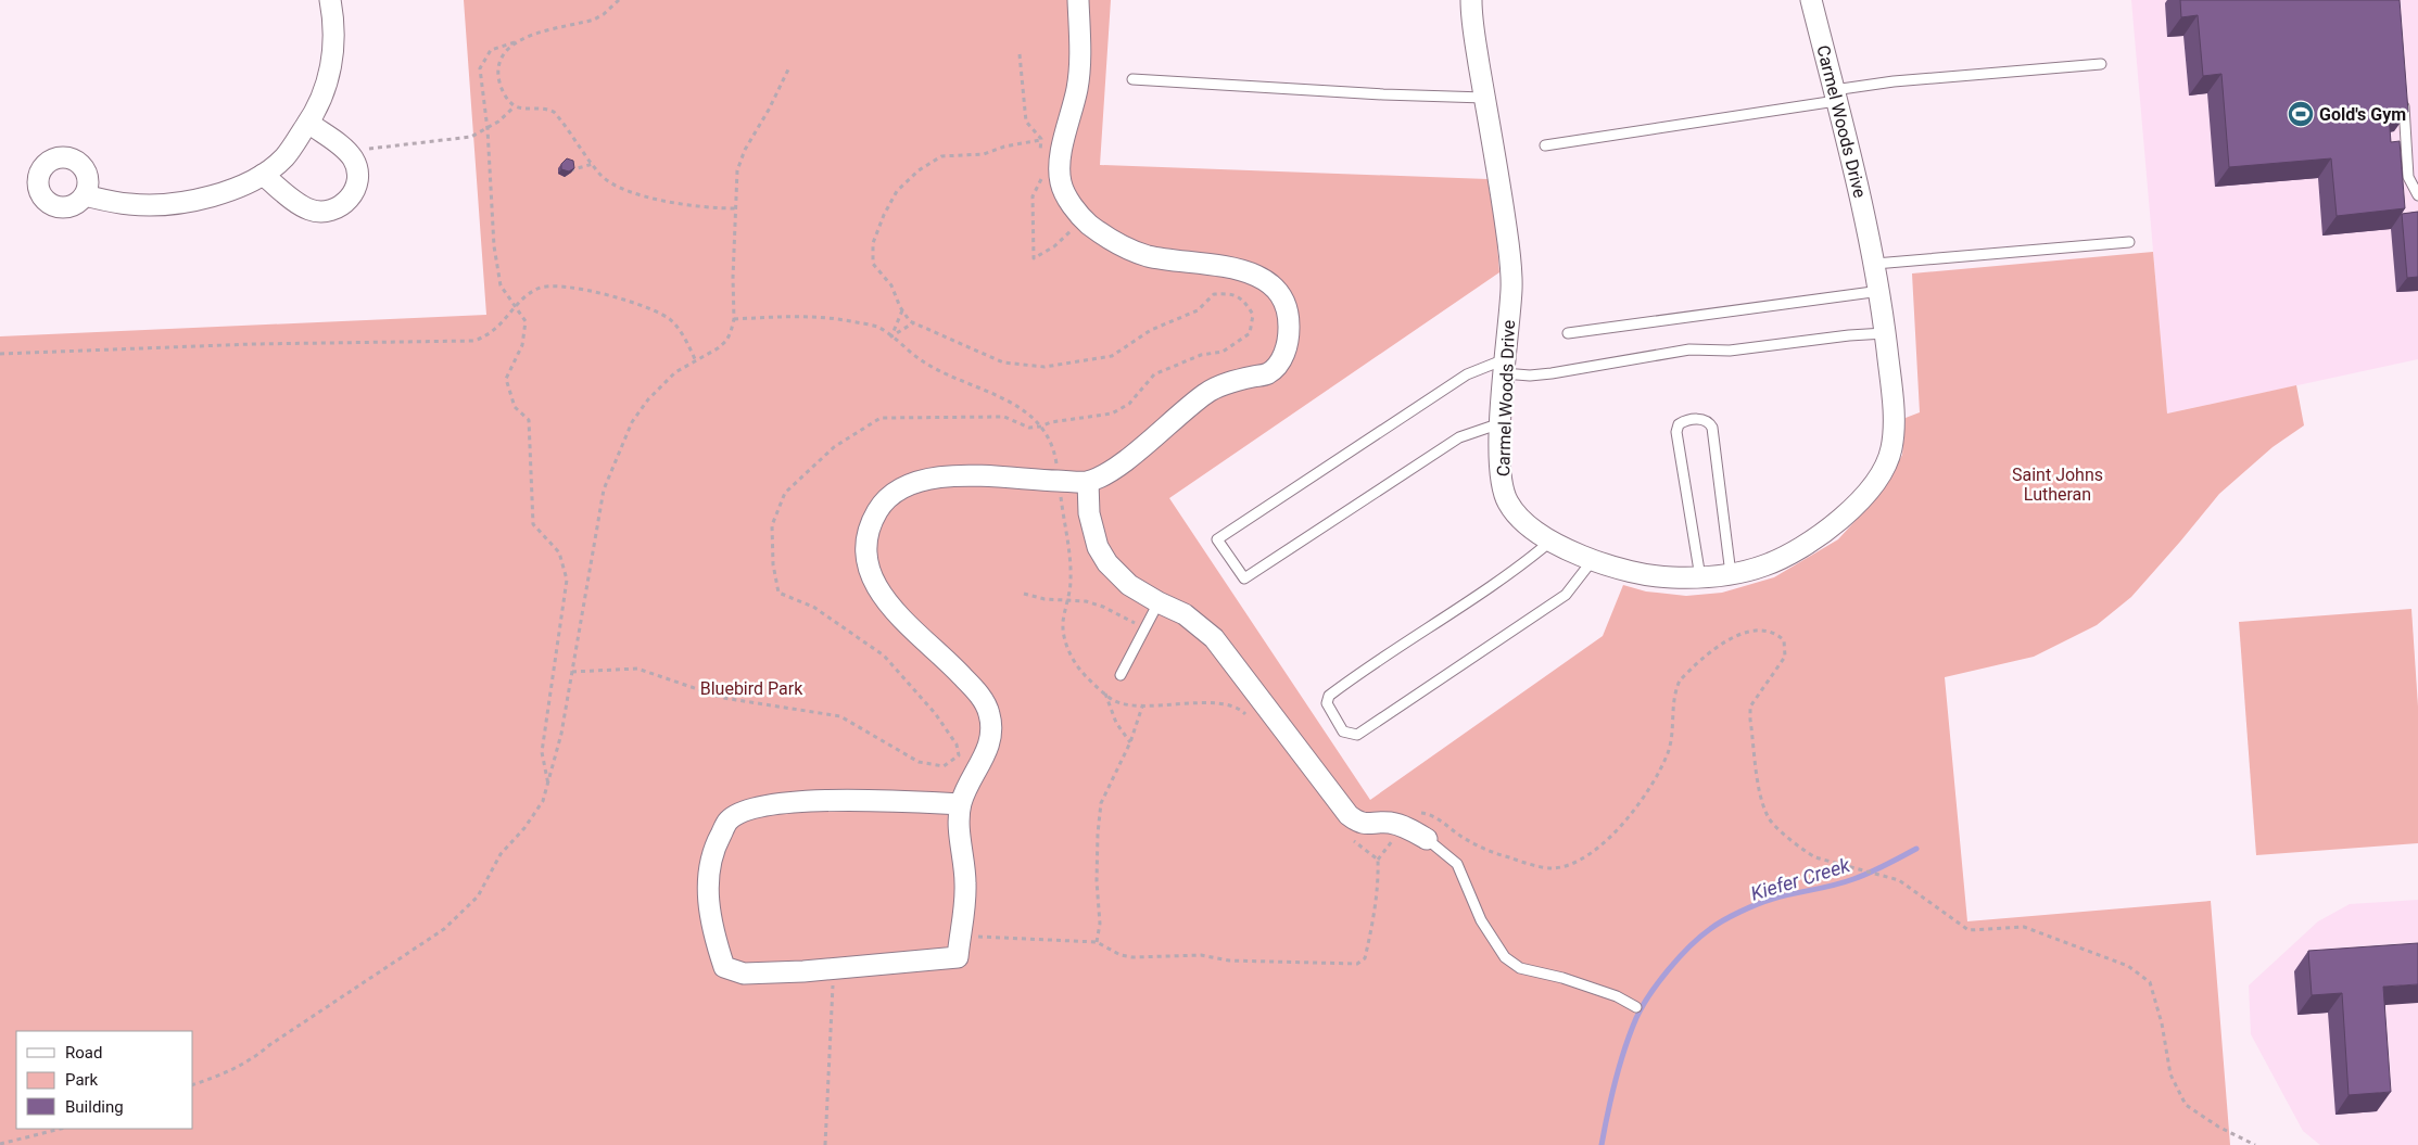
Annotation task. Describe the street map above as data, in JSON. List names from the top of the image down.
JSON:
{
  "streets": {
    "street": ["Carmel Woods Drive"]
  },
  "water": ["Kiefer Creek"],
  "parks": ["Saint Johns Lutheran", "Bluebird Park"],
  "places": {
    "sports": ["Gold's Gym"]
  },
  "legend": ["Road", "Park", "Building"]
}
